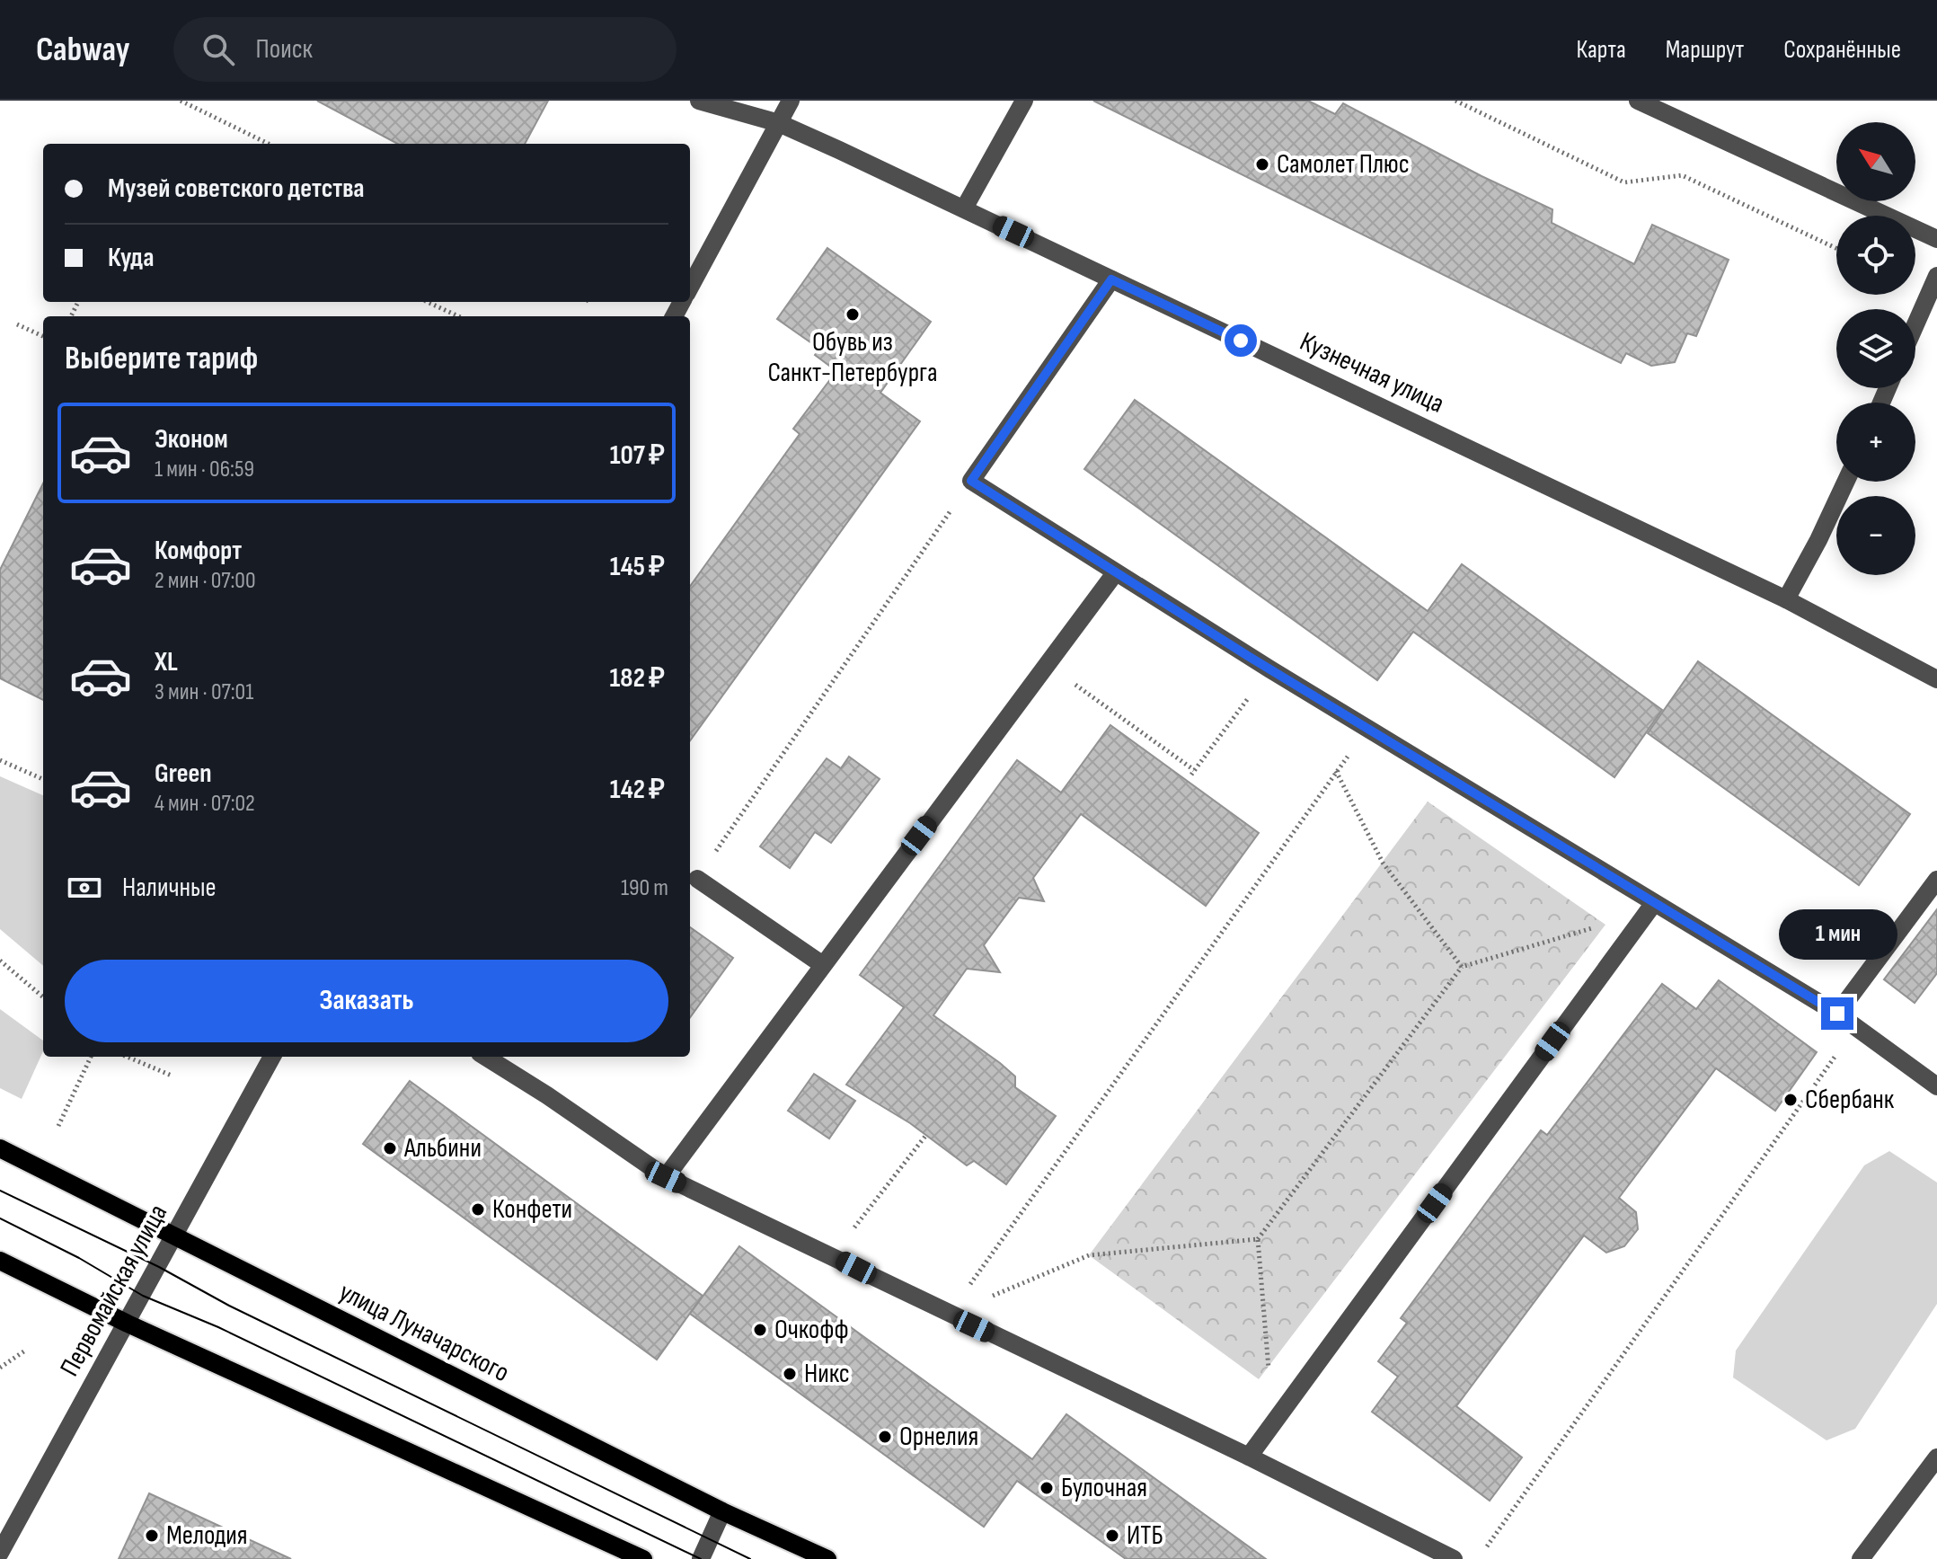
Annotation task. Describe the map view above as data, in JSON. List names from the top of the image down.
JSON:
{
  "streets": {
    "main road": ["улица Луначарского"],
    "street": ["Кузнечная улица", "Первомайская улица"]
  },
  "crossings": [
    ["Первомайская улица", "улица Луначарского"]
  ],
  "places": [
    "Самолет Плюс",
    "Обувь из Санкт-Петербурга",
    "Сбербанк",
    "Альбини",
    "Конфети",
    "Очкофф",
    "Никс",
    "Орнелия",
    "Булочная",
    "Мелодия",
    "ИТБ"
  ],
  "north": "top left",
  "page": {
    "header": "Cabway",
    "search": "Поиск",
    "nav": ["Карта", "Маршрут", "Сохранённые"],
    "map_buttons": ["+", "−"],
    "banner": ["Музей советского детства", "Куда"],
    "heading": "Выберите тариф",
    "list": [
      {
        "name": "Эконом",
        "note": "1 мин · 06:59",
        "value": "107 ₽"
      },
      {
        "name": "Комфорт",
        "note": "2 мин · 07:00",
        "value": "145 ₽"
      },
      {
        "name": "XL",
        "note": "3 мин · 07:01",
        "value": "182 ₽"
      },
      {
        "name": "Green",
        "note": "4 мин · 07:02",
        "value": "142 ₽"
      }
    ],
    "pay": ["Наличные", "190 m"],
    "bubble": "1 мин",
    "buttons": "Заказать"
  }
}
